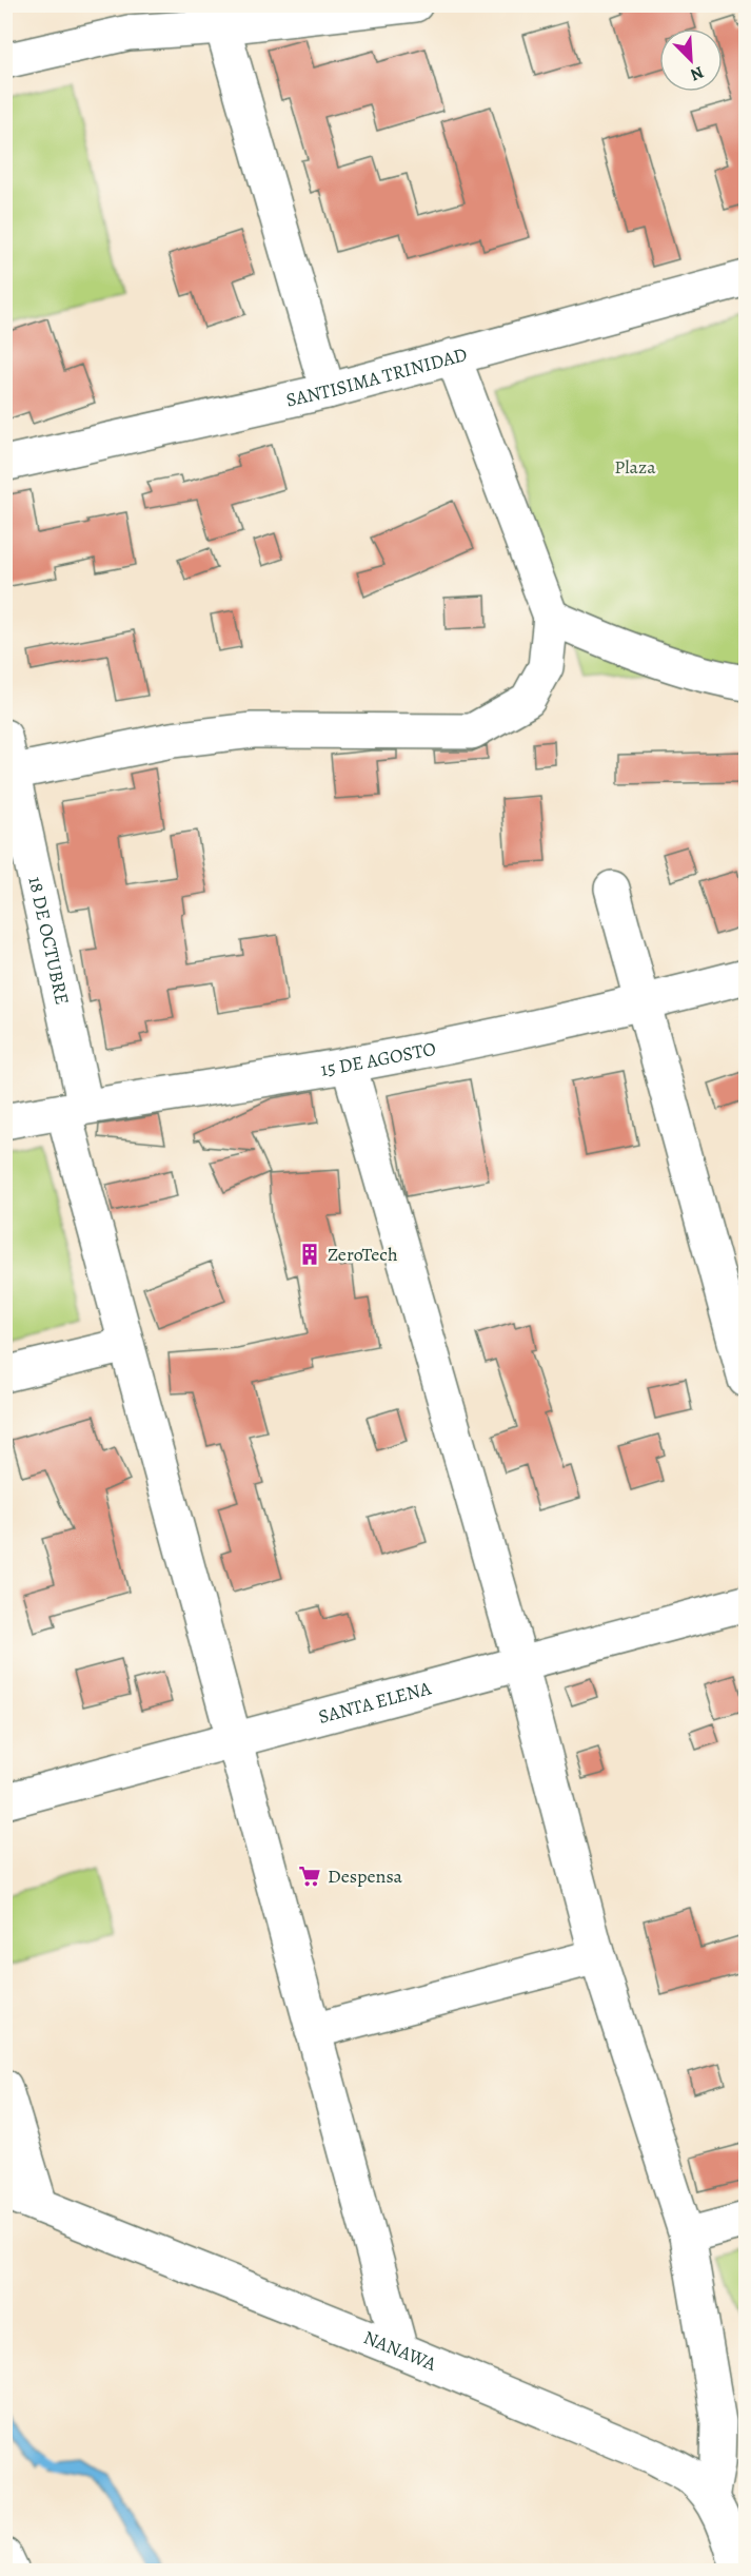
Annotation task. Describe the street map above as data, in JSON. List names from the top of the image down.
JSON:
{
  "streets": {
    "street": [
      "SANTISIMA TRINIDAD",
      "18 DE OCTUBRE",
      "15 DE AGOSTO",
      "SANTA ELENA",
      "NANAWA"
    ]
  },
  "crossings": [
    ["18 DE OCTUBRE", "15 DE AGOSTO"],
    ["18 DE OCTUBRE", "SANTA ELENA"],
    ["18 DE OCTUBRE", "NANAWA"]
  ],
  "parks": ["Plaza"],
  "places": {
    "building": ["ZeroTech"],
    "supermarket": ["Despensa"]
  },
  "north": "bottom right"
}
